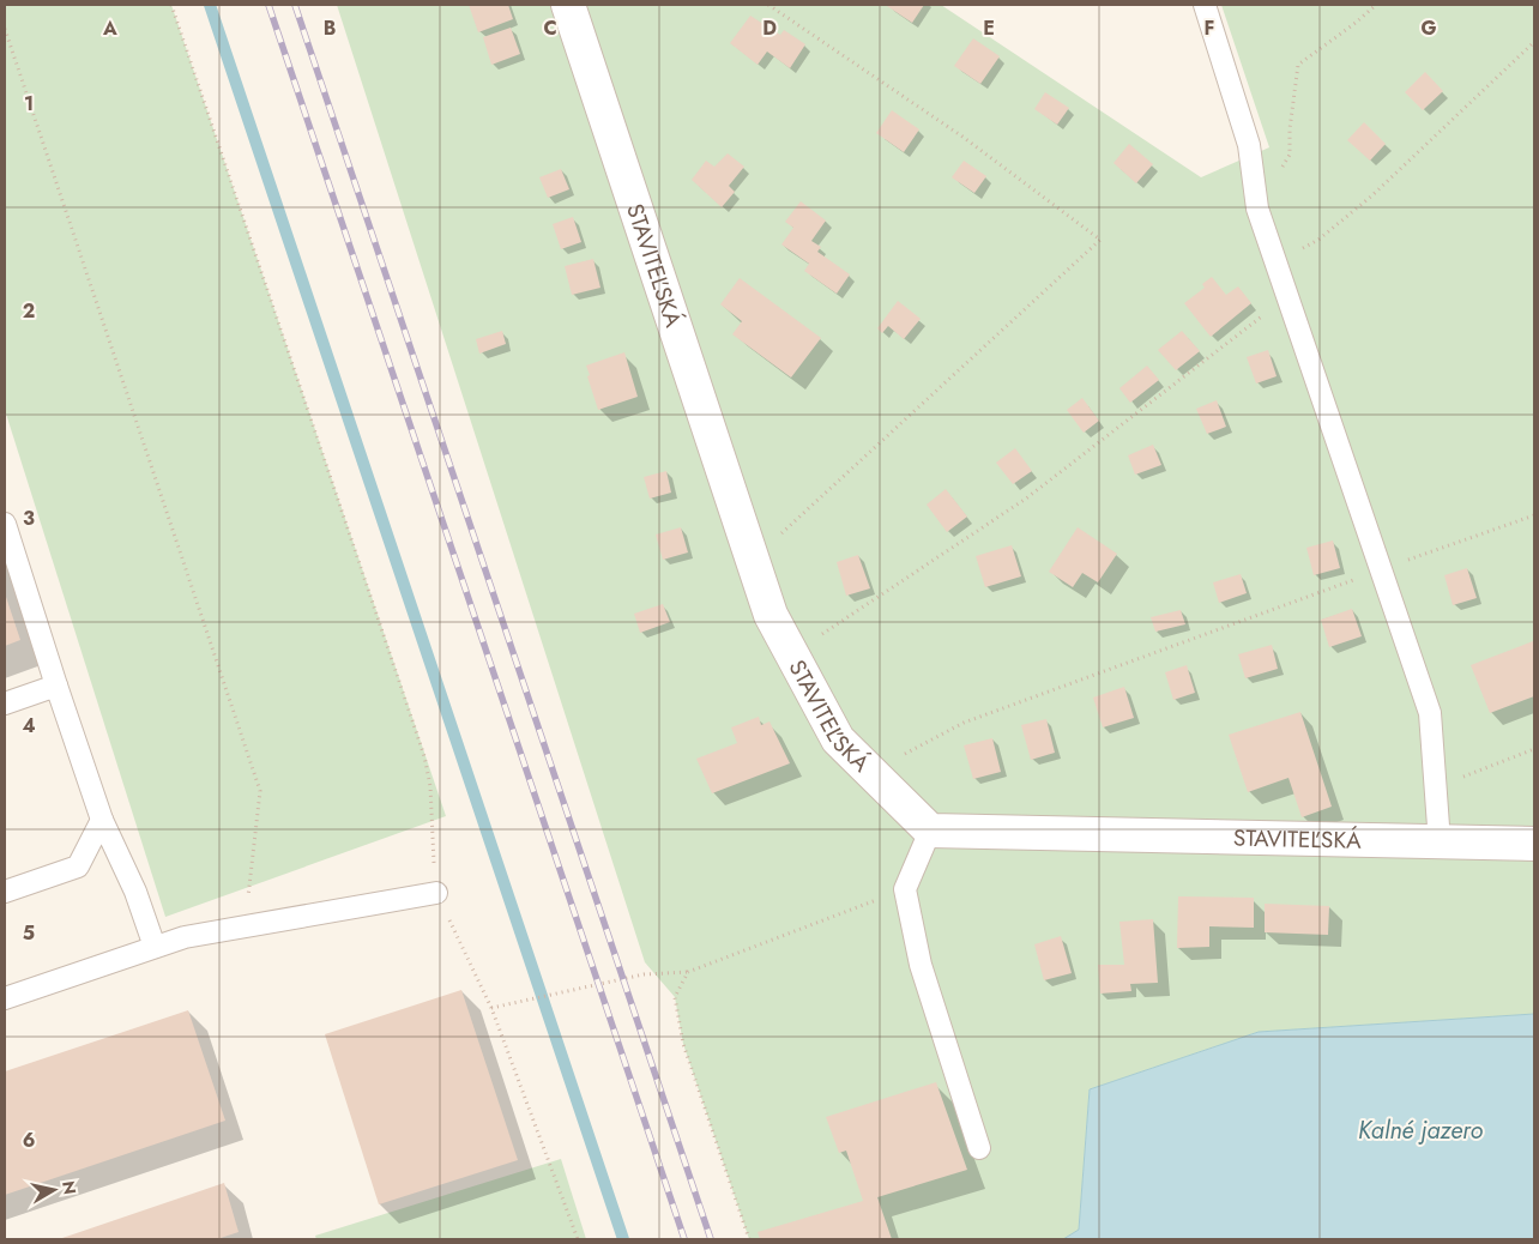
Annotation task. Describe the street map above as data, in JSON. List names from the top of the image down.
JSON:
{
  "streets": {
    "street": ["STAVITEĽSKÁ"]
  },
  "water": ["Kalné jazero"],
  "north": "right",
  "grid": {
    "columns": [
      "A",
      "B",
      "C",
      "D",
      "E",
      "F",
      "G"
    ],
    "rows": [
      "1",
      "2",
      "3",
      "4",
      "5",
      "6"
    ]
  }
}
